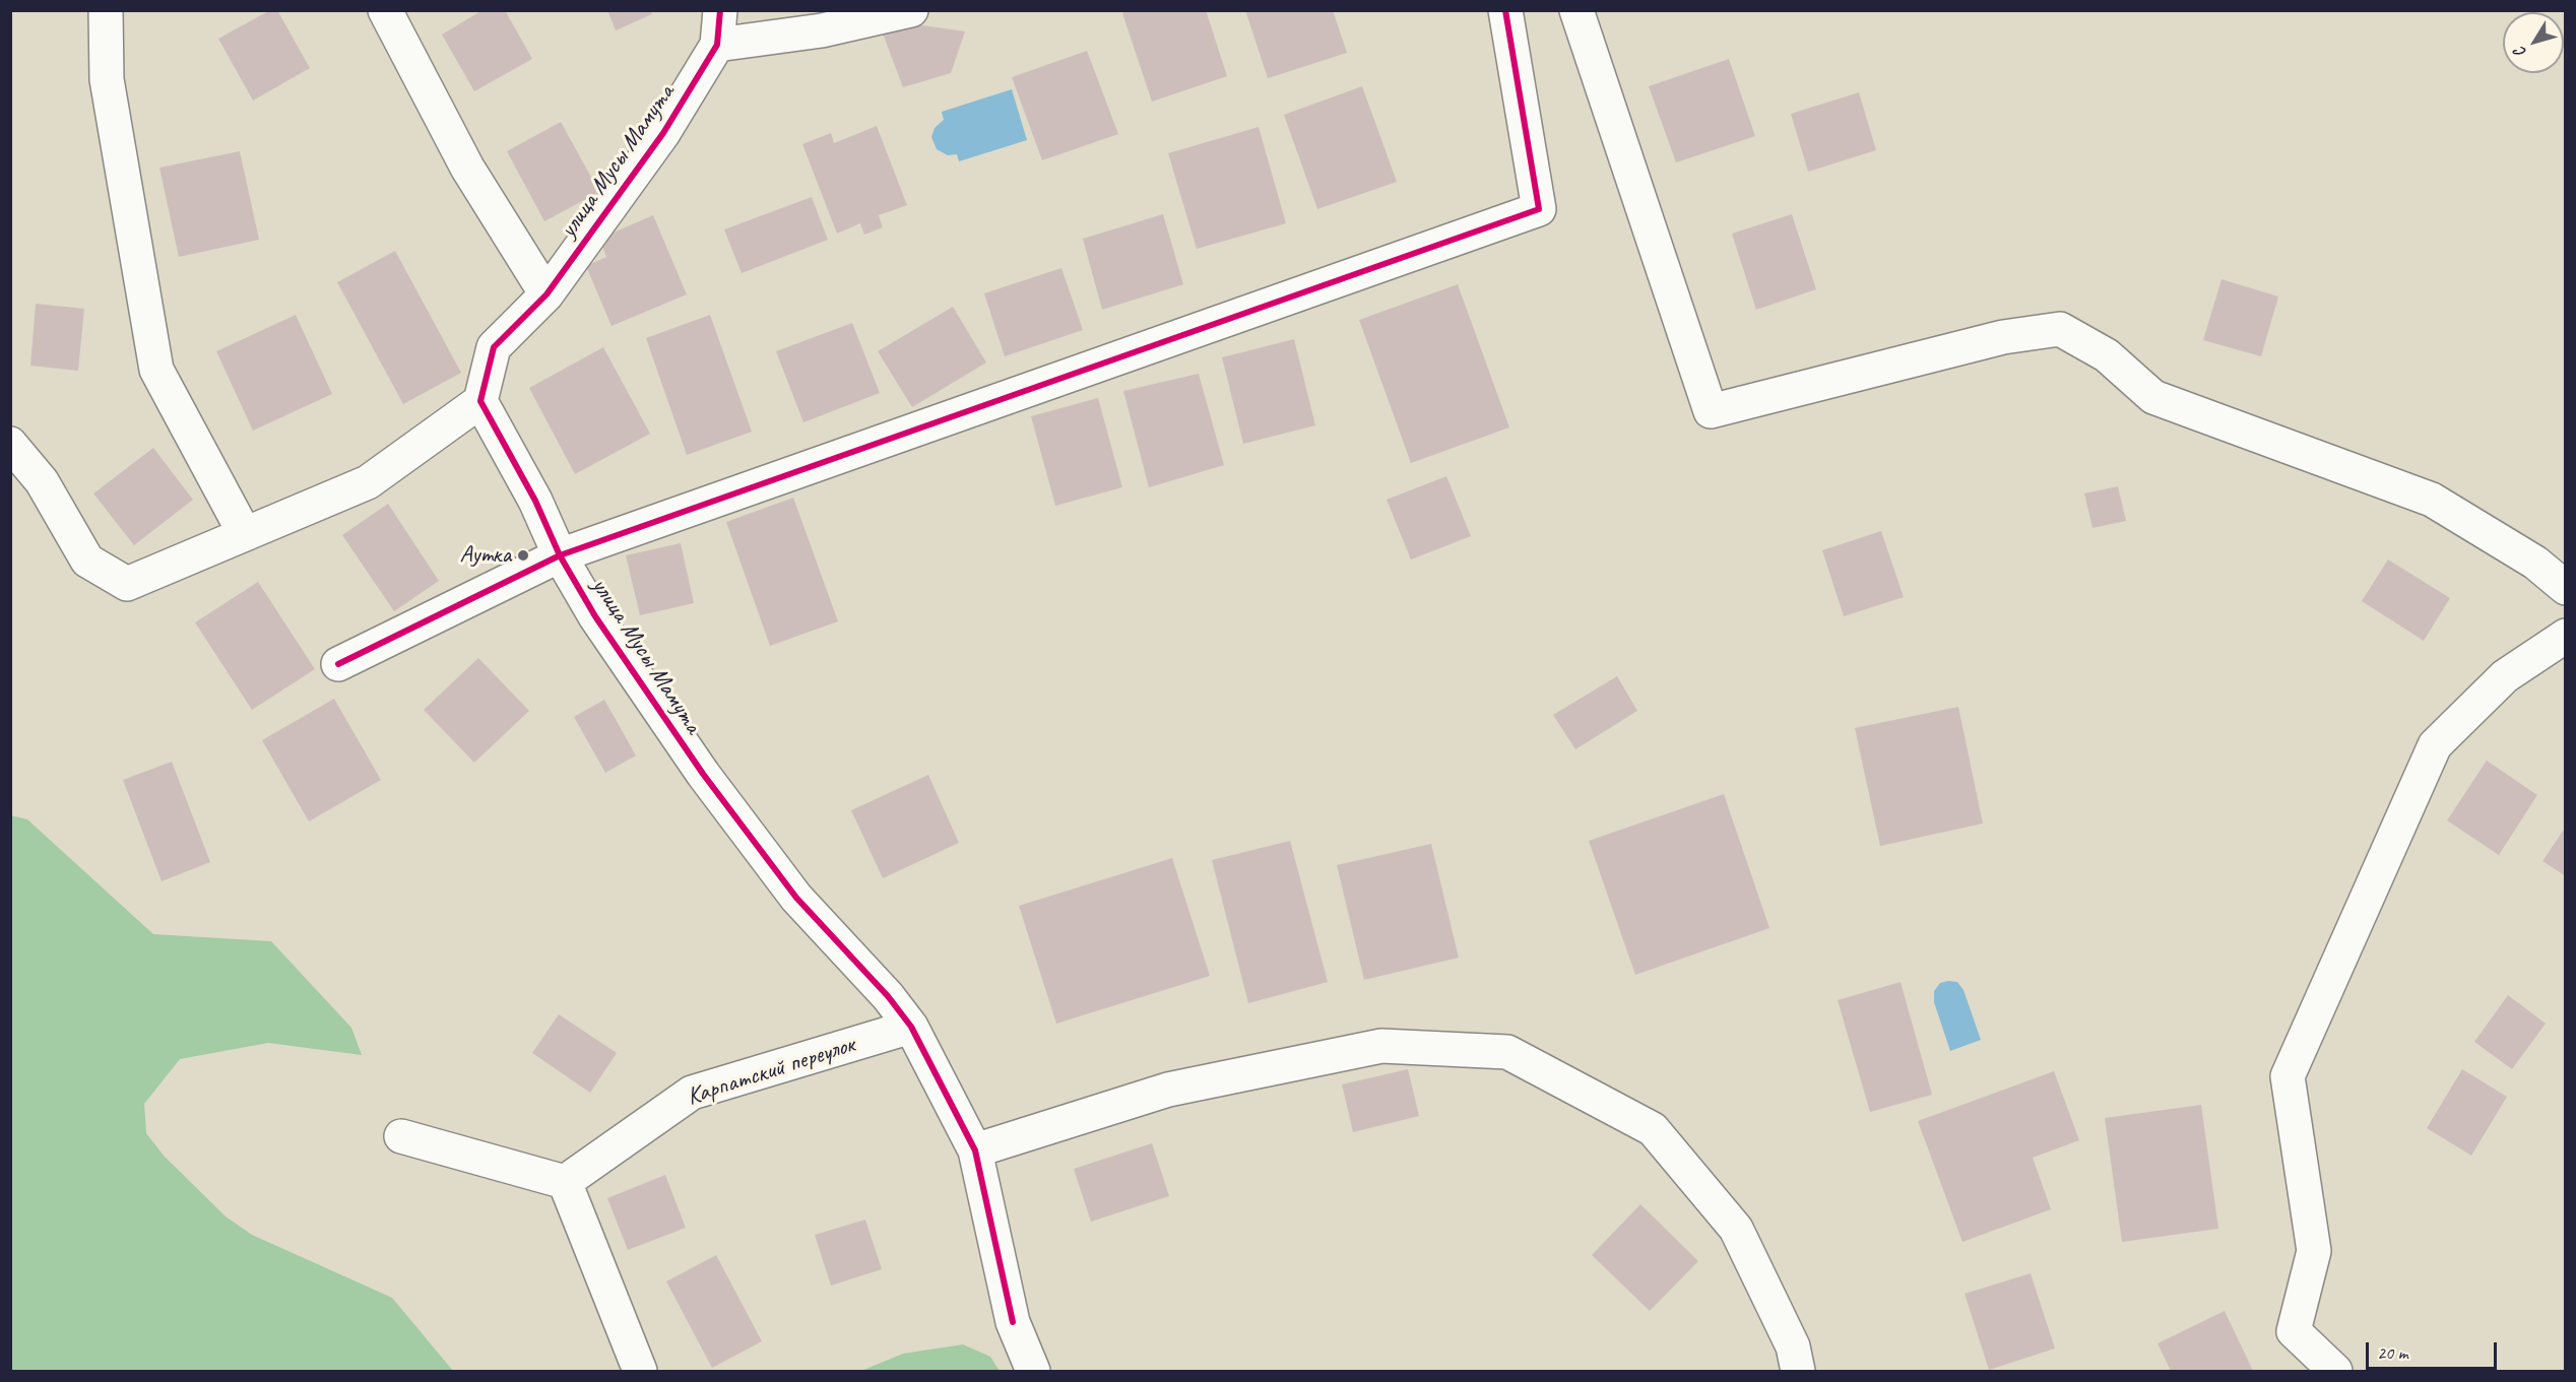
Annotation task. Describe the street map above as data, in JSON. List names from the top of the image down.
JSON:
{
  "streets": {
    "street": ["улица Мусы Мамута", "Карпатский переулок"]
  },
  "crossings": [
    ["улица Мусы Мамута", "Карпатский переулок"]
  ],
  "places": ["Аутка"],
  "scale_bar": "20 m",
  "north": "bottom left"
}
